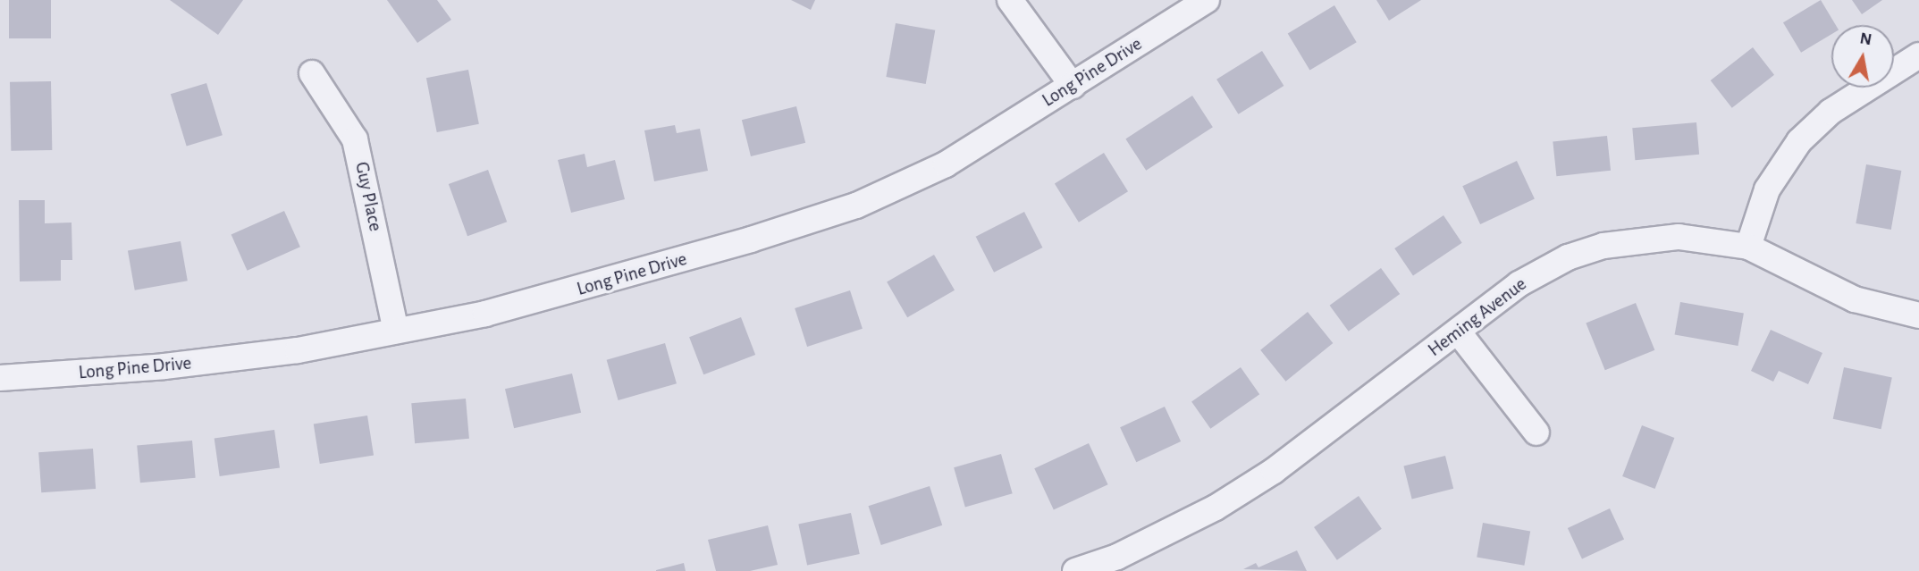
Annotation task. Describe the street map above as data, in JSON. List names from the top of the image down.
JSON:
{
  "streets": {
    "street": ["Long Pine Drive", "Guy Place", "Heming Avenue"]
  },
  "crossings": [
    ["Long Pine Drive", "Guy Place"]
  ],
  "north": "top"
}
